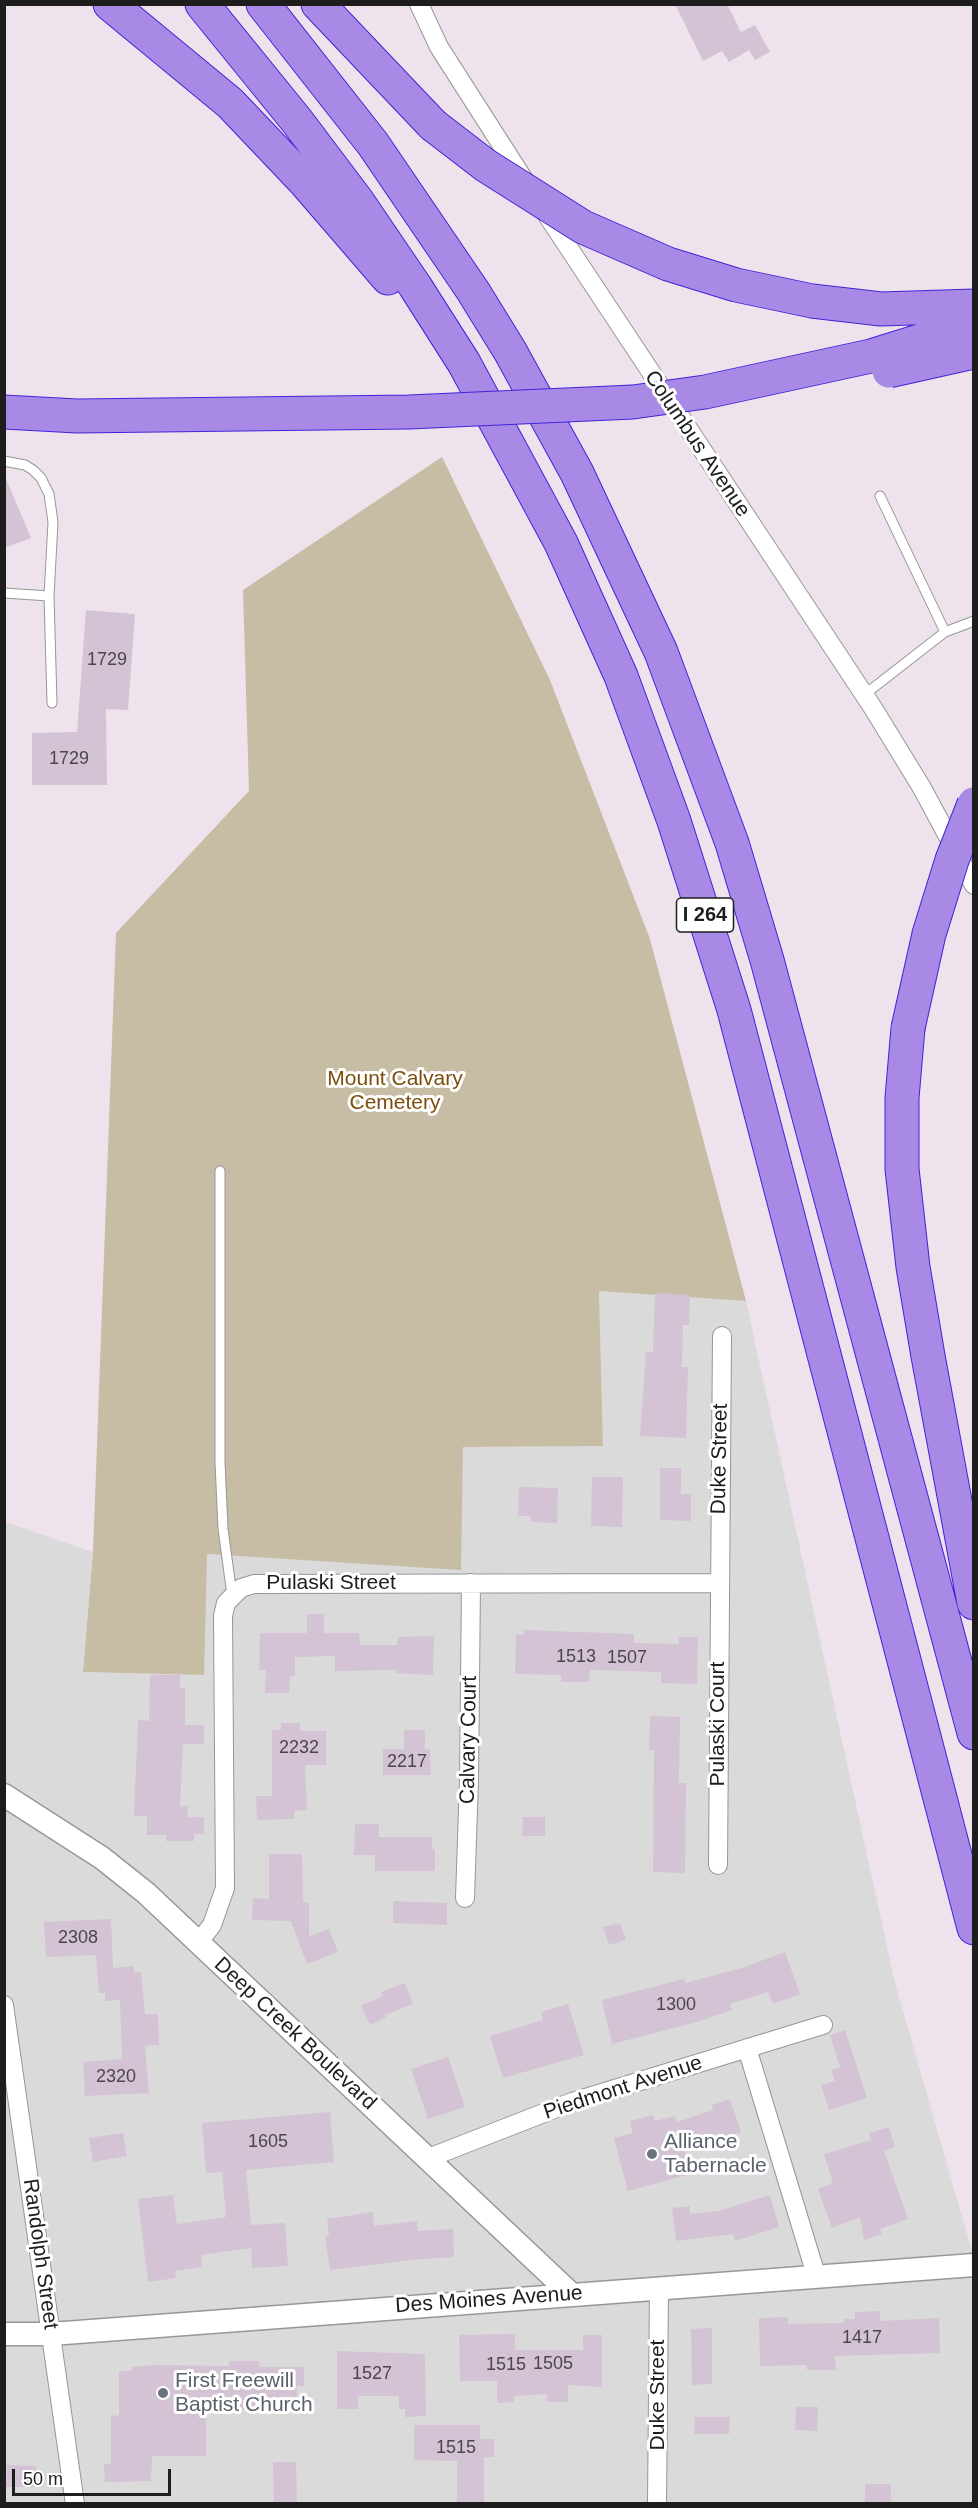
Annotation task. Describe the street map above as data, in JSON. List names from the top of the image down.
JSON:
{
  "streets": {
    "highway": ["I 264"],
    "street": [
      "Columbus Avenue",
      "Duke Street",
      "Pulaski Street",
      "Pulaski Court",
      "Calvary Court",
      "Deep Creek Boulevard",
      "Piedmont Avenue",
      "Randolph Street",
      "Des Moines Avenue"
    ]
  },
  "crossings": [
    ["Duke Street", "Pulaski Street"],
    ["Duke Street", "Pulaski Court"],
    ["Duke Street", "Des Moines Avenue"],
    ["Pulaski Street", "Pulaski Court"],
    ["Pulaski Street", "Calvary Court"],
    ["Deep Creek Boulevard", "Piedmont Avenue"],
    ["Deep Creek Boulevard", "Des Moines Avenue"],
    ["Randolph Street", "Des Moines Avenue"]
  ],
  "parks": ["Mount Calvary Cemetery"],
  "places": ["Alliance Tabernacle", "First Freewill Baptist Church"],
  "house_numbers": [
    "1729",
    "1729",
    "1513",
    "1507",
    "2232",
    "2217",
    "2308",
    "1300",
    "2320",
    "1605",
    "1417",
    "1505",
    "1515",
    "1527",
    "1515"
  ],
  "scale_bar": "50 m"
}
